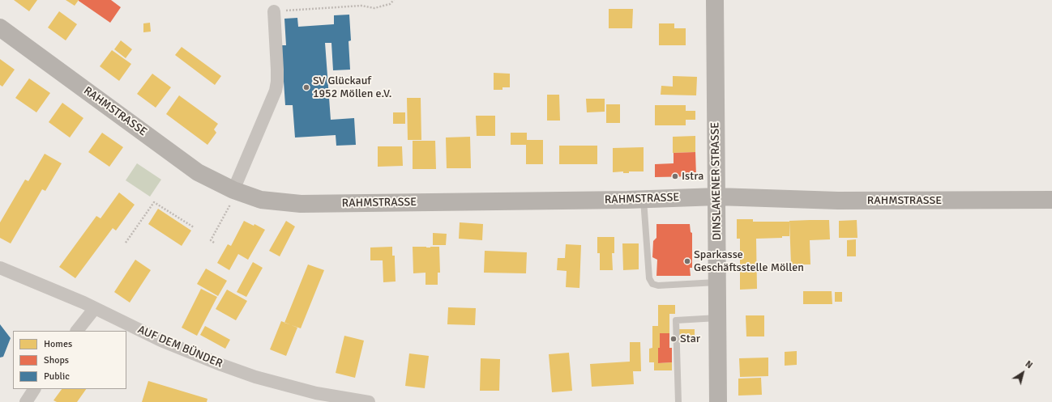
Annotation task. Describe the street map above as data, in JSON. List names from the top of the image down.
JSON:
{
  "streets": {
    "main road": ["RAHMSTRASSE", "DINSLAKENER STRASSE"],
    "street": ["AUF DEM BÜNDER"]
  },
  "crossings": [
    ["RAHMSTRASSE", "DINSLAKENER STRASSE"]
  ],
  "places": [
    "SV Glückauf 1952 Möllen e.V.",
    "Istra",
    "Sparkasse Geschäftsstelle Möllen",
    "Star"
  ],
  "legend": ["Homes", "Shops", "Public"],
  "north": "top right"
}
